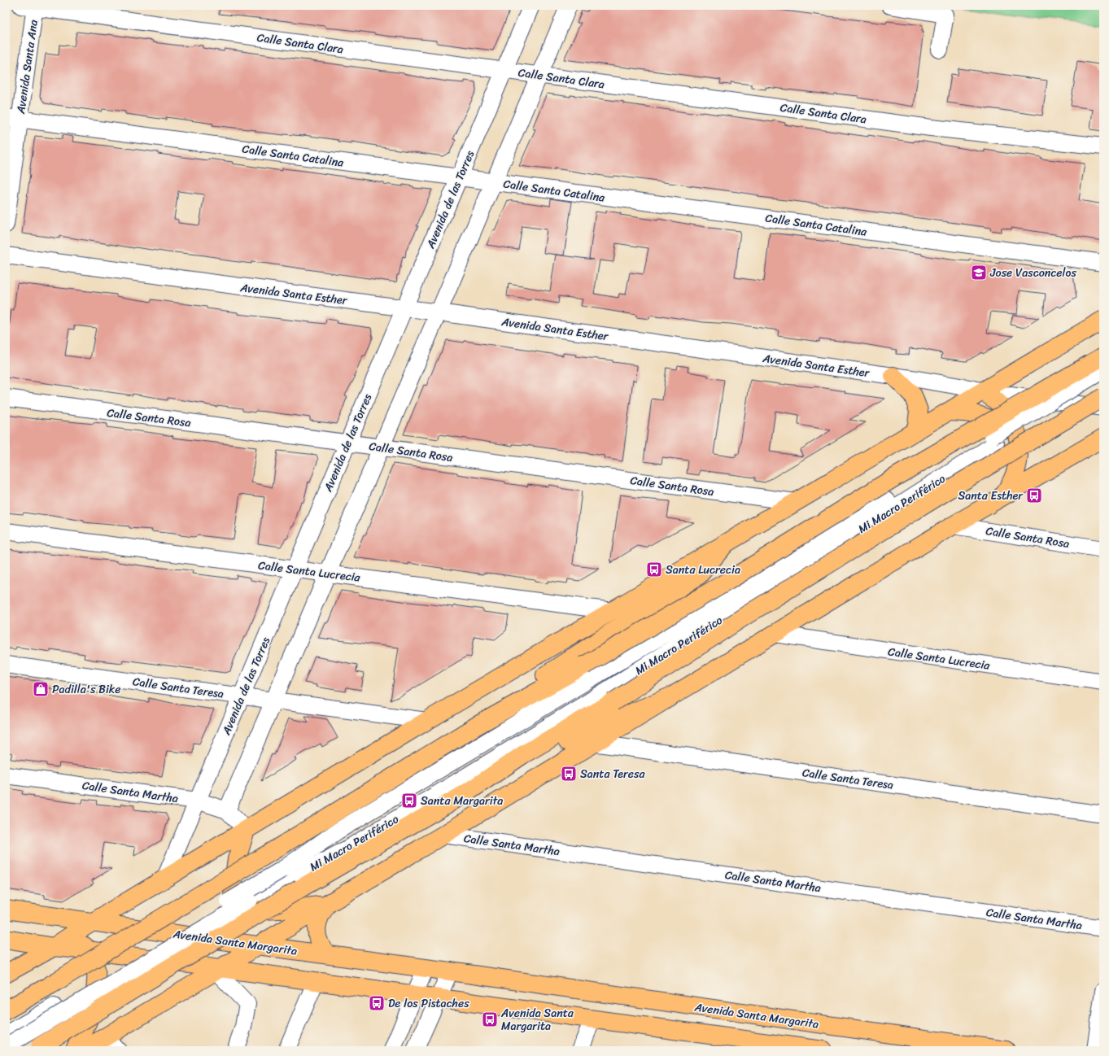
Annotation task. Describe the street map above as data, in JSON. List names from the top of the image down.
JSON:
{
  "streets": {
    "main road": ["Avenida Santa Margarita"],
    "street": [
      "Calle Santa Clara",
      "Avenida Santa Ana",
      "Calle Santa Catalina",
      "Avenida de las Torres",
      "Avenida Santa Esther",
      "Calle Santa Rosa",
      "Mi Macro Periférico",
      "Calle Santa Lucrecia",
      "Calle Santa Teresa",
      "Calle Santa Martha"
    ]
  },
  "crossings": [
    ["Calle Santa Clara", "Avenida Santa Ana"],
    ["Calle Santa Clara", "Avenida de las Torres"],
    ["Avenida Santa Ana", "Calle Santa Catalina"],
    ["Calle Santa Catalina", "Avenida de las Torres"],
    ["Avenida de las Torres", "Avenida Santa Esther"],
    ["Avenida de las Torres", "Calle Santa Rosa"],
    ["Avenida de las Torres", "Calle Santa Lucrecia"],
    ["Avenida de las Torres", "Calle Santa Teresa"],
    ["Avenida de las Torres", "Calle Santa Martha"]
  ],
  "places": {
    "school or university": ["Jose Vasconcelos"],
    "bus stop": [
      "Santa Esther",
      "Santa Lucrecia",
      "Santa Teresa",
      "Santa Margarita",
      "De los Pistaches",
      "Avenida Santa Margarita"
    ],
    "shop": ["Padilla's Bike"]
  }
}
